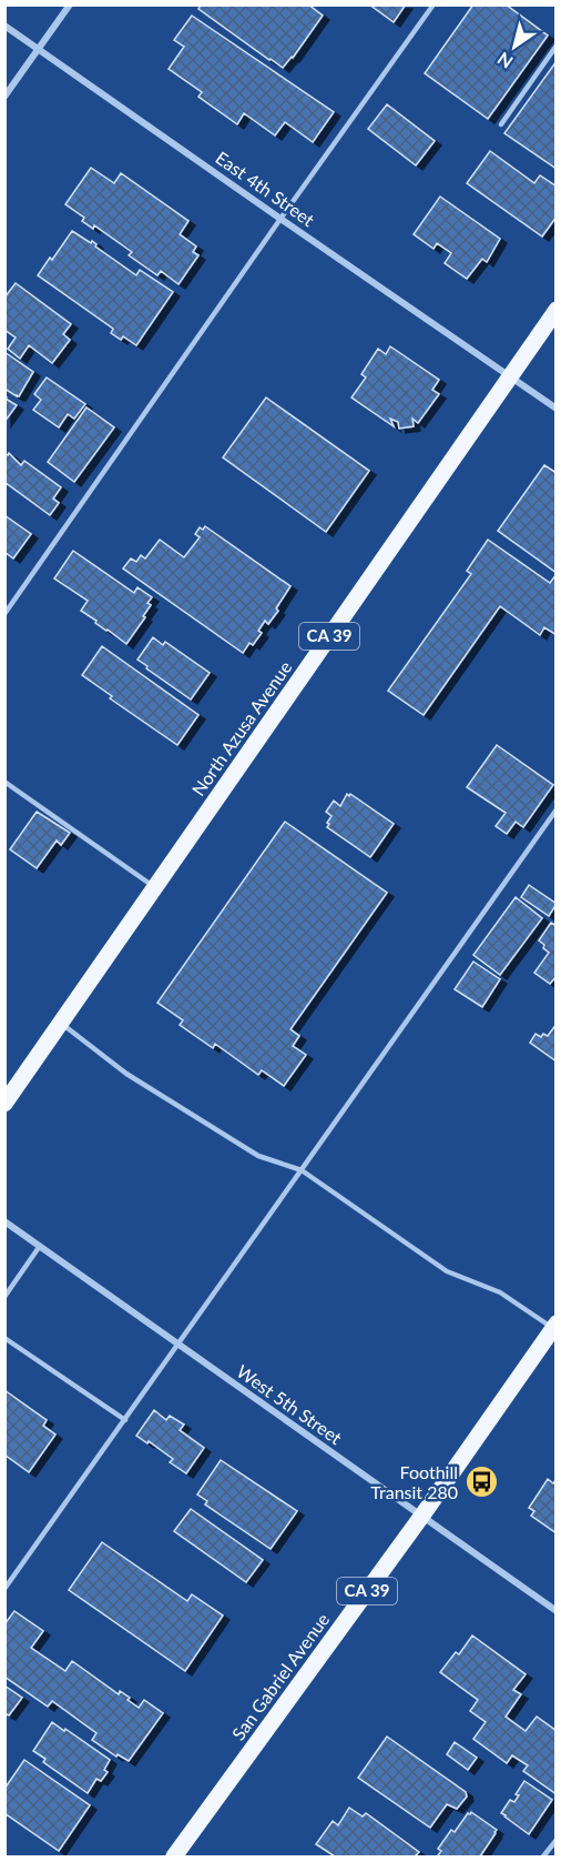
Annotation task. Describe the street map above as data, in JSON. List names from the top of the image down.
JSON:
{
  "streets": {
    "main road": ["CA 39", "North Azusa Avenue", "San Gabriel Avenue"],
    "street": ["East 4th Street", "West 5th Street"]
  },
  "crossings": [
    ["East 4th Street", "North Azusa Avenue"],
    ["West 5th Street", "San Gabriel Avenue"]
  ],
  "places": {
    "bus stop": ["Foothill Transit 280"]
  },
  "north": "bottom left"
}
